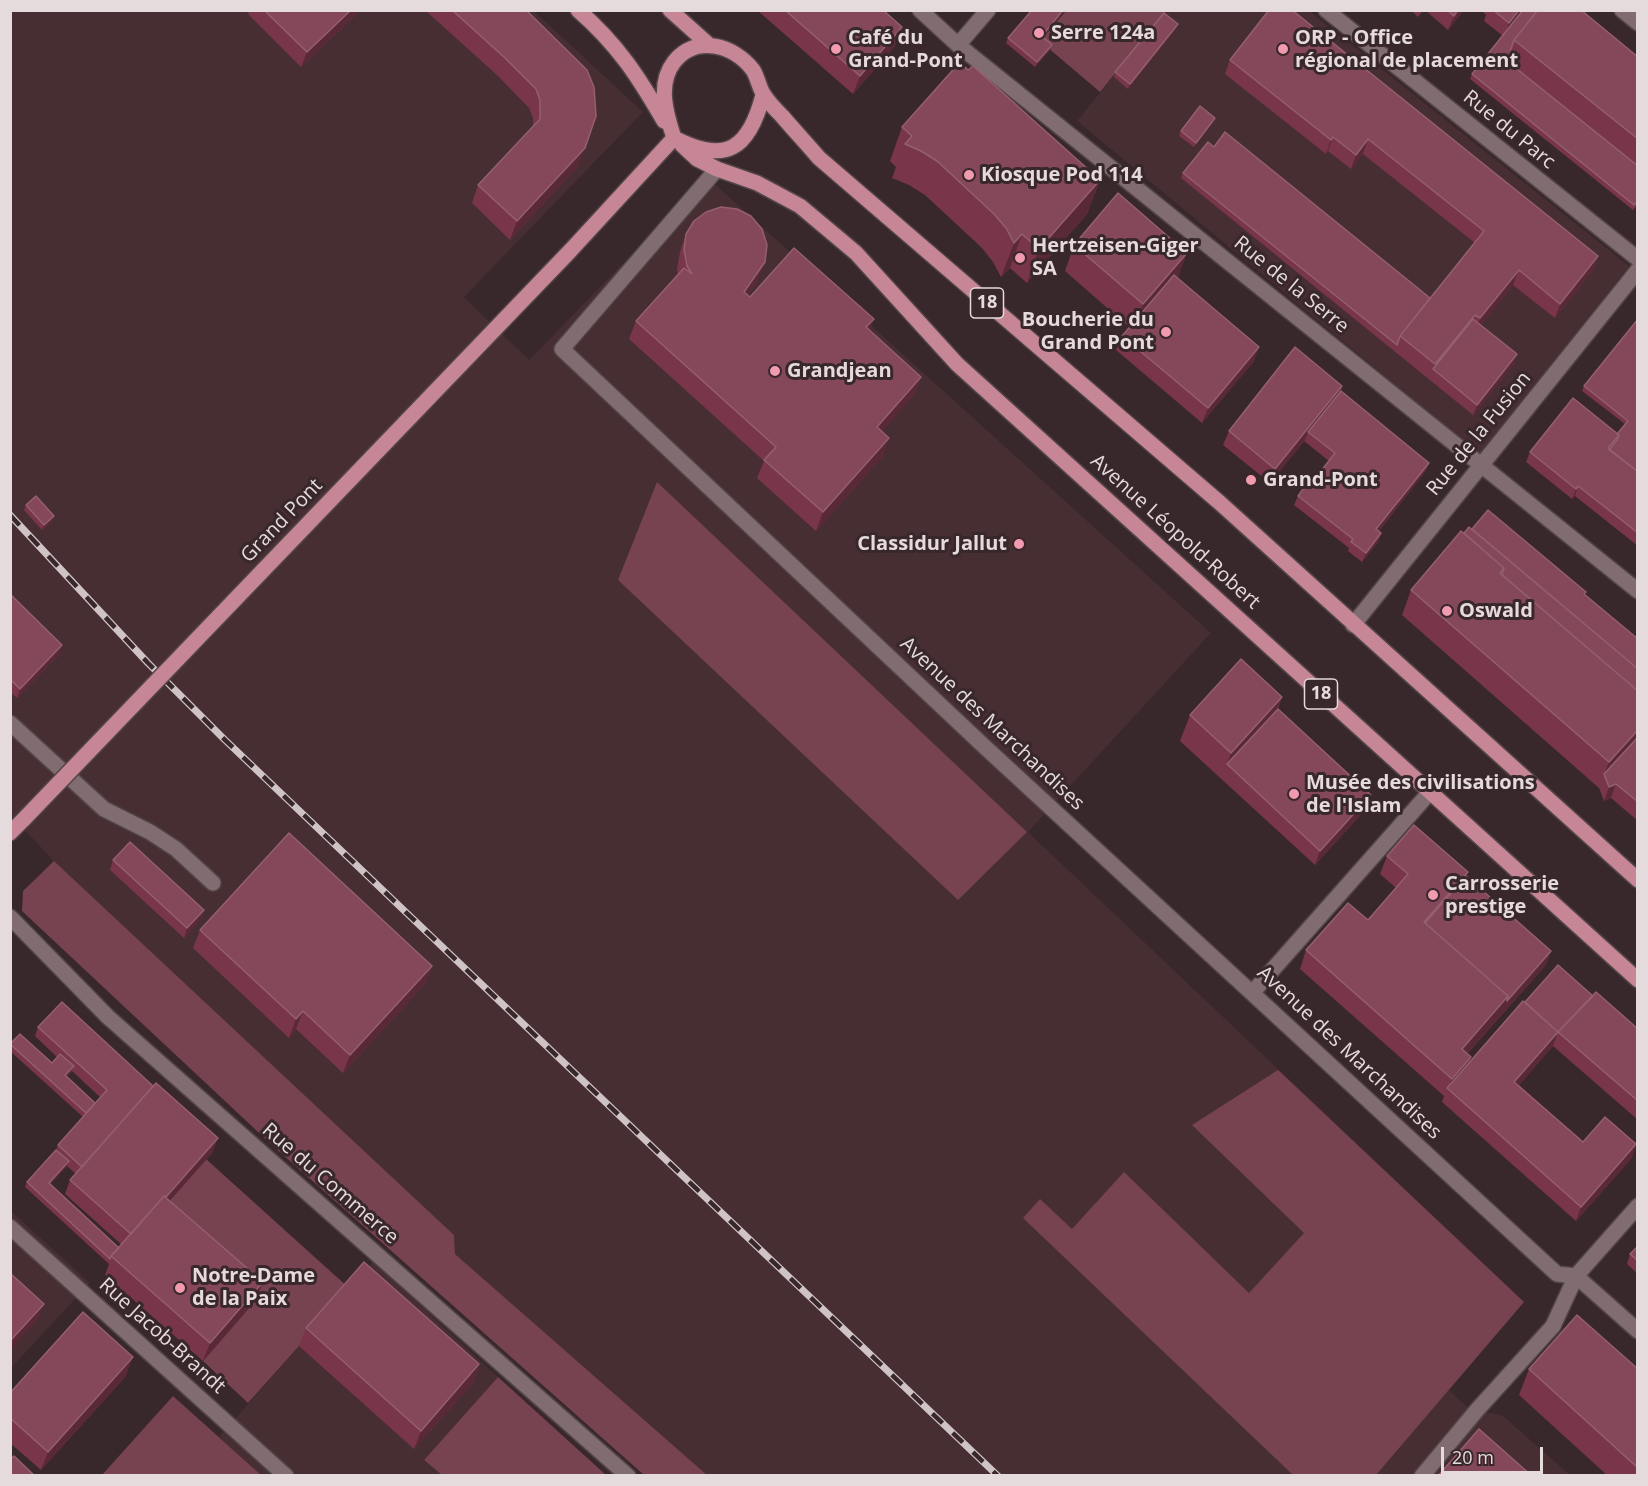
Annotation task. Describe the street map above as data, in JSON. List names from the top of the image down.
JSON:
{
  "streets": {
    "main road": ["18", "Grand Pont", "Avenue Léopold-Robert"],
    "street": [
      "Rue du Parc",
      "Rue de la Serre",
      "Rue de la Fusion",
      "Avenue des Marchandises",
      "Rue du Commerce",
      "Rue Jacob-Brandt"
    ]
  },
  "crossings": [
    ["Rue de la Serre", "Rue de la Fusion"],
    ["18", "Rue de la Fusion"],
    ["18", "Grand Pont"],
    ["18", "Avenue Léopold-Robert"],
    ["Grand Pont", "Avenue Léopold-Robert"],
    ["Avenue Léopold-Robert", "Avenue des Marchandises"]
  ],
  "places": [
    "Serre 124a",
    "Café du Grand-Pont",
    "ORP - Office régional de placement",
    "Kiosque Pod 114",
    "Hertzeisen-Giger SA",
    "Boucherie du Grand Pont",
    "Grandjean",
    "Grand-Pont",
    "Classidur Jallut",
    "Oswald",
    "Musée des civilisations de l'Islam",
    "Carrosserie prestige",
    "Notre-Dame de la Paix"
  ],
  "scale_bar": "20 m"
}
